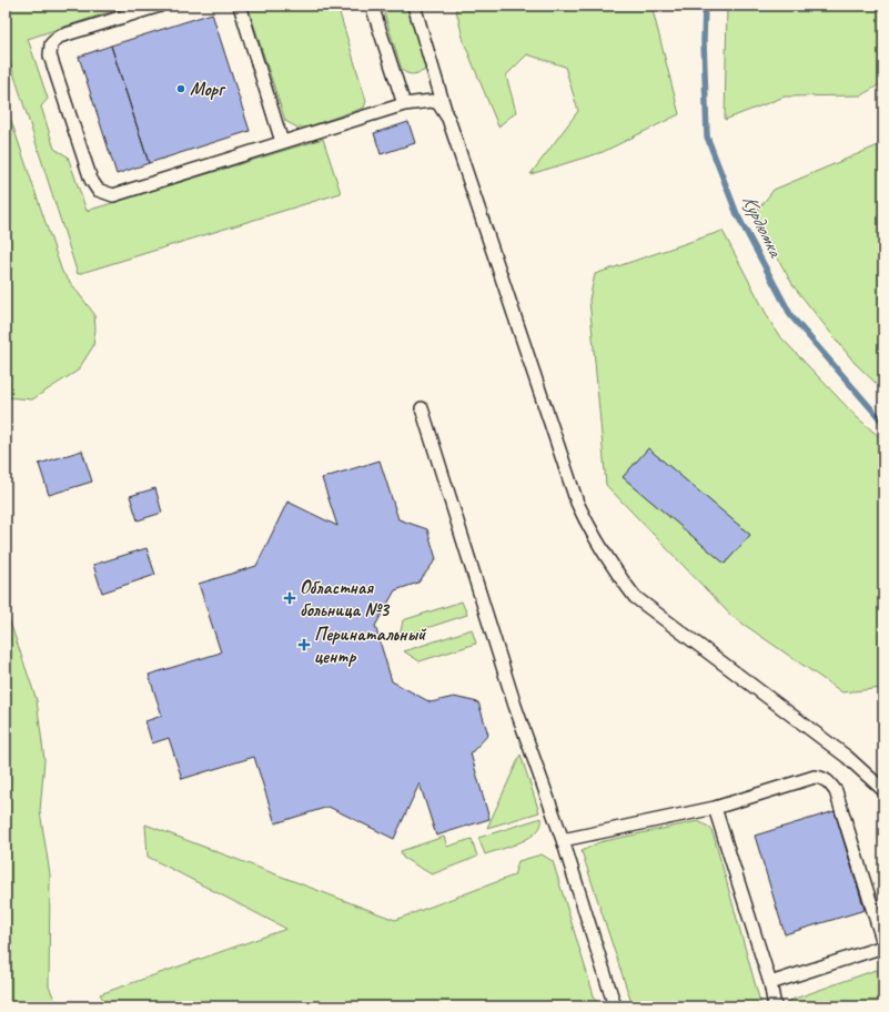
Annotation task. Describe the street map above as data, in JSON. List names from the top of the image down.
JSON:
{
  "water": ["Курдюмка"],
  "places": {
    "other": ["Морг"],
    "health": ["Областная больница №3", "Перинатальный центр"]
  }
}
